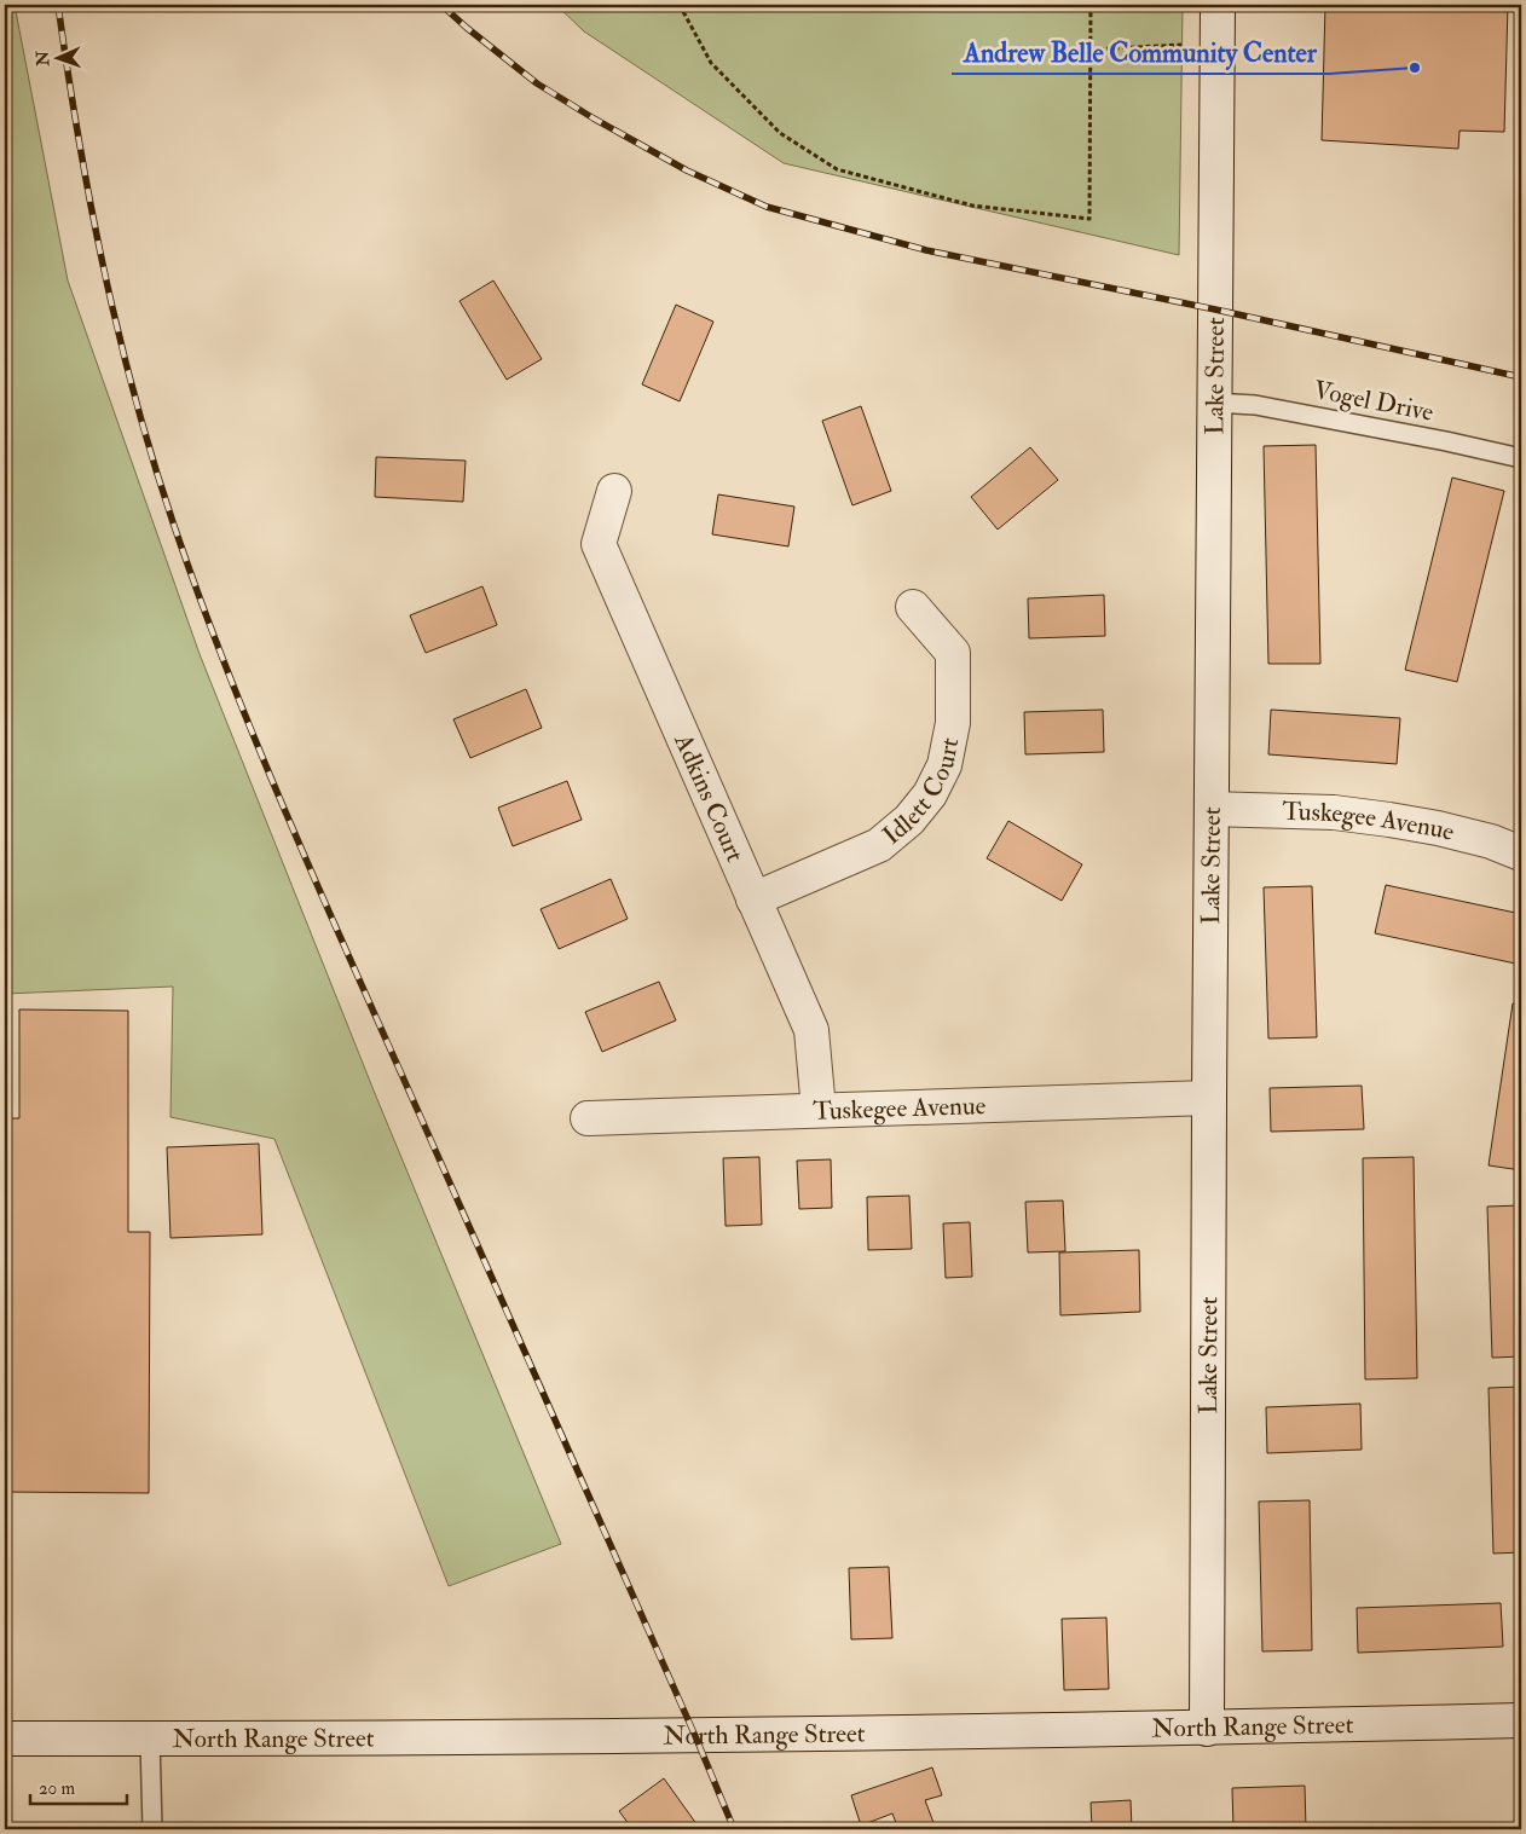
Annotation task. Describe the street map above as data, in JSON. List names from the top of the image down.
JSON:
{
  "streets": {
    "street": [
      "Lake Street",
      "Idlett Court",
      "Adkins Court",
      "Tuskegee Avenue",
      "North Range Street"
    ],
    "lane": ["Vogel Drive"]
  },
  "crossings": [
    ["Lake Street", "Vogel Drive"],
    ["Lake Street", "Tuskegee Avenue"],
    ["Lake Street", "North Range Street"],
    ["Idlett Court", "Adkins Court"],
    ["Adkins Court", "Tuskegee Avenue"]
  ],
  "places": ["Andrew Belle Community Center"],
  "scale_bar": "20 m",
  "north": "left"
}
